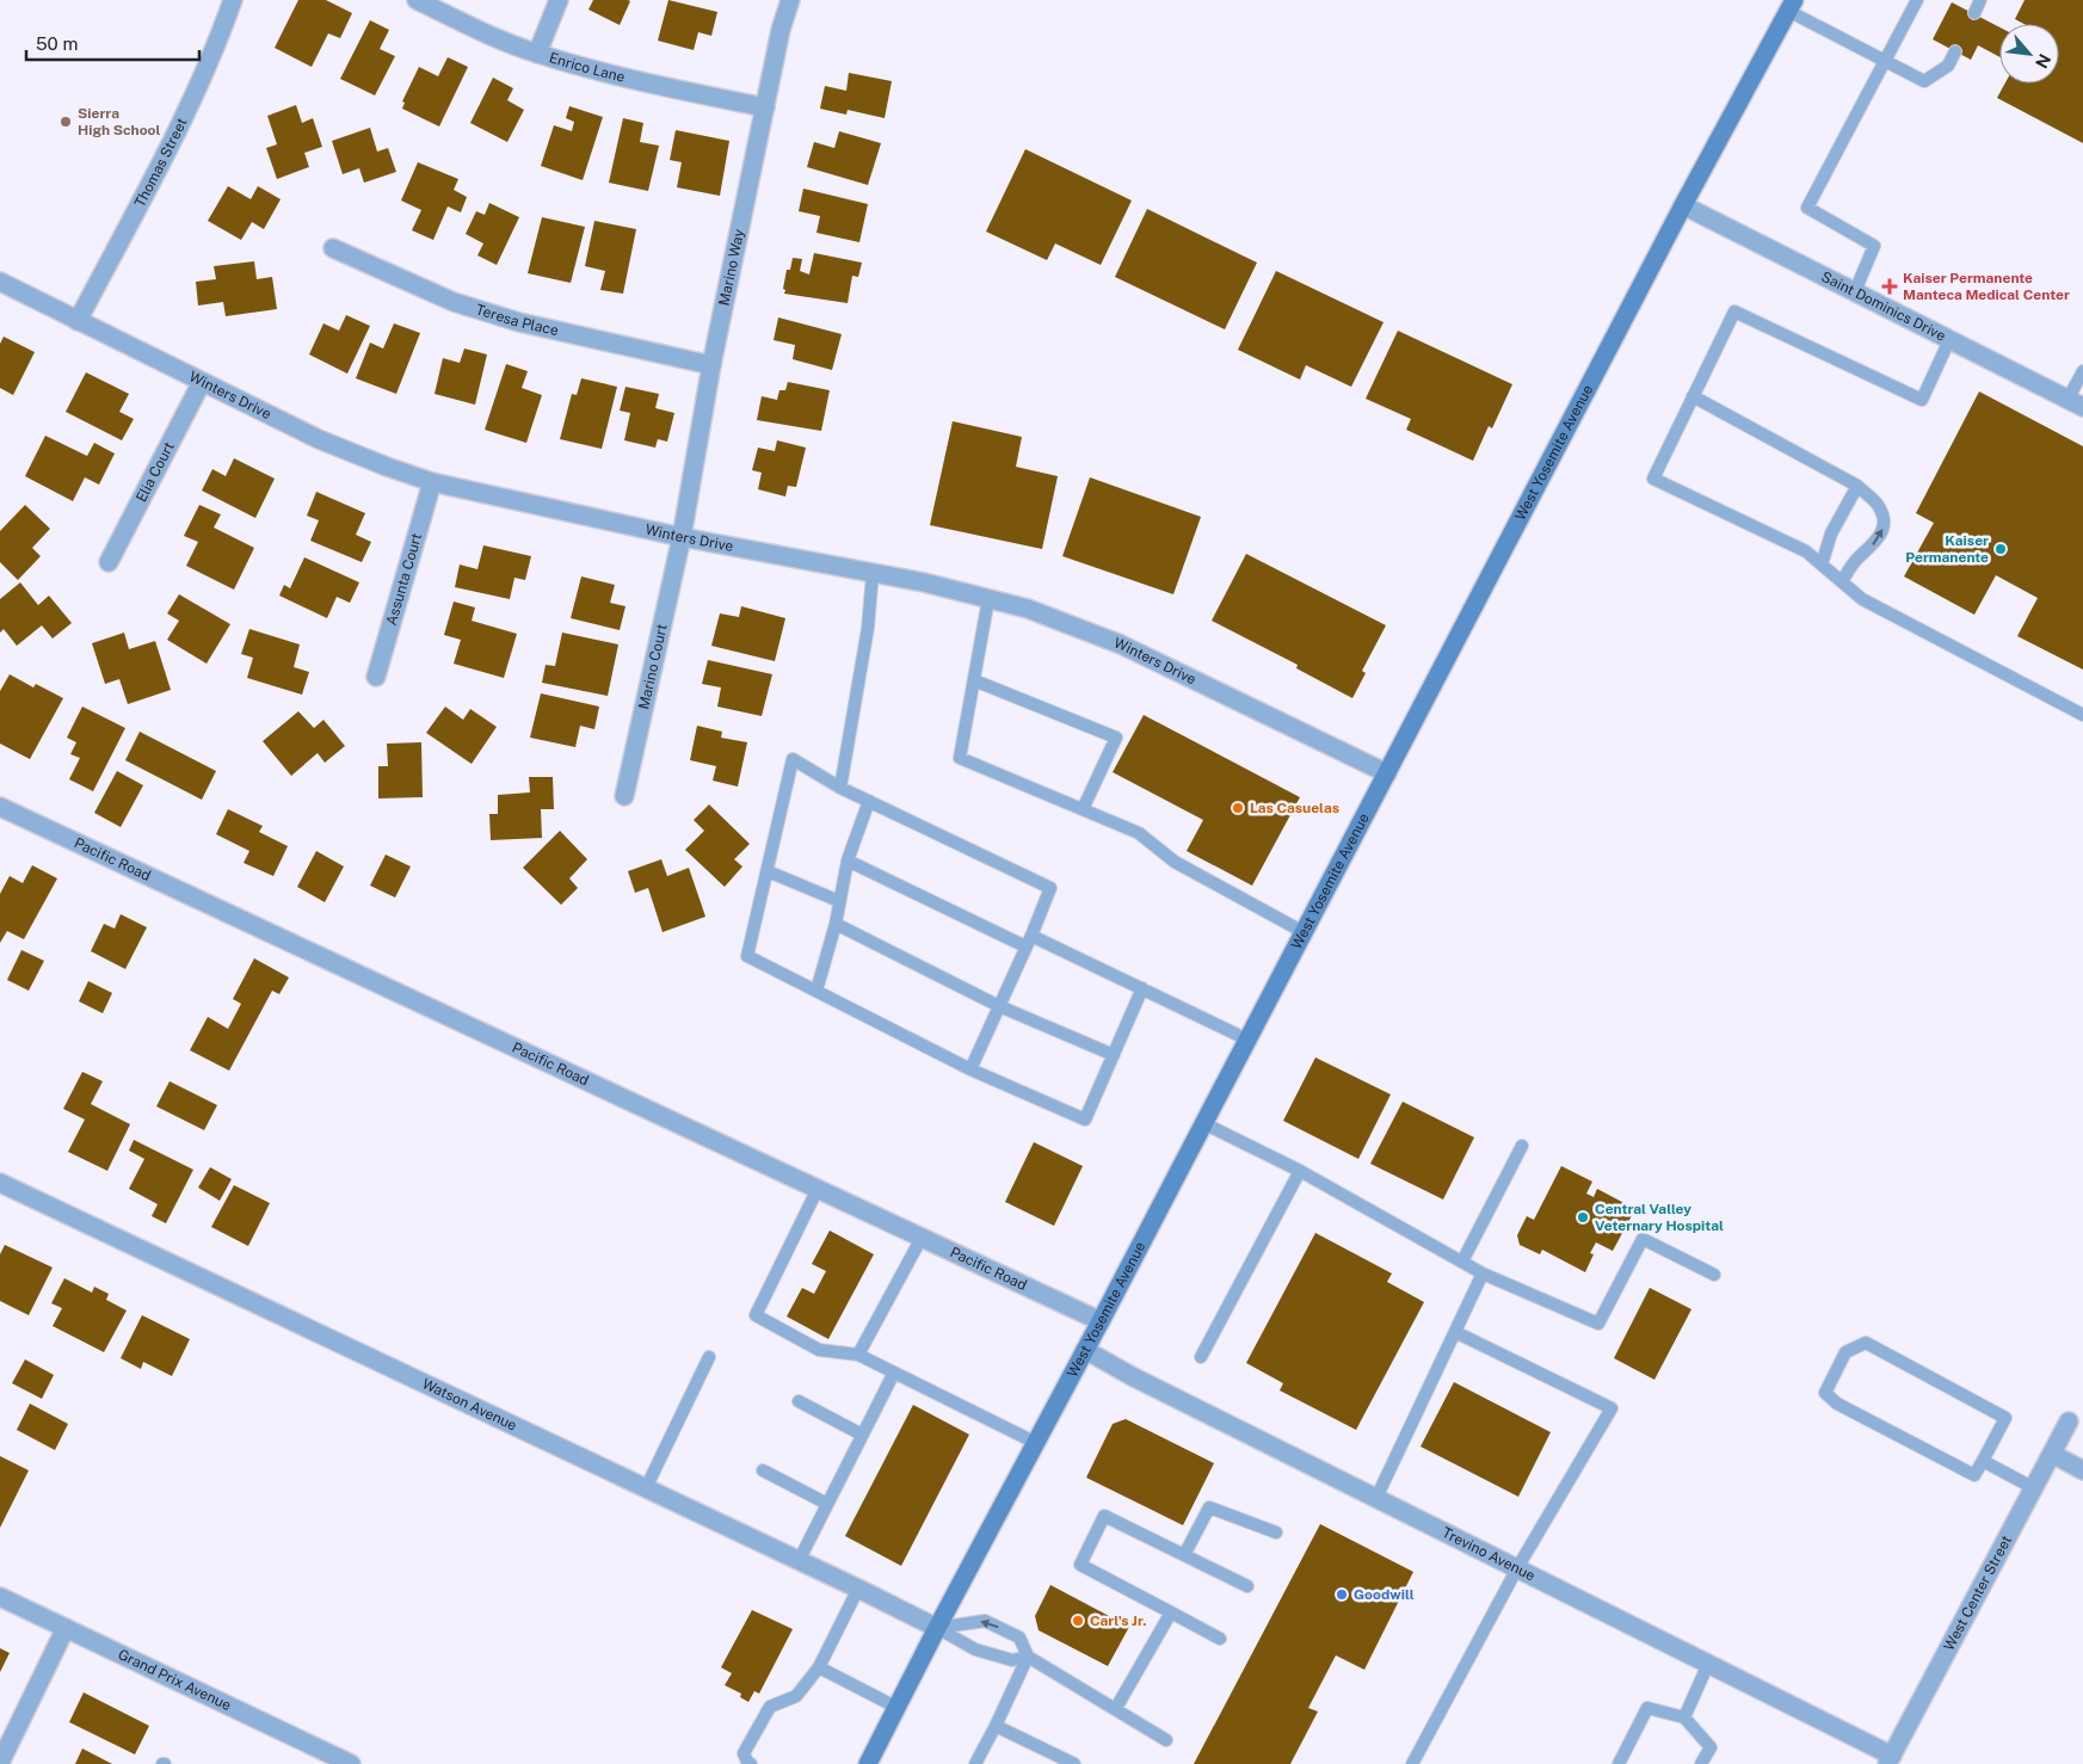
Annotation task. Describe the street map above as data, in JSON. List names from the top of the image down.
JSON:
{
  "streets": {
    "main road": ["West Yosemite Avenue"],
    "street": [
      "Enrico Lane",
      "Thomas Street",
      "Marino Way",
      "Saint Dominics Drive",
      "Teresa Place",
      "Winters Drive",
      "Elia Court",
      "Assunta Court",
      "Marino Court",
      "Pacific Road",
      "Watson Avenue",
      "Trevino Avenue",
      "West Center Street",
      "Grand Prix Avenue"
    ]
  },
  "crossings": [
    ["Enrico Lane", "Marino Way"],
    ["Thomas Street", "Winters Drive"],
    ["Marino Way", "Teresa Place"],
    ["Marino Way", "Winters Drive"],
    ["Marino Way", "Marino Court"],
    ["Saint Dominics Drive", "West Yosemite Avenue"],
    ["Winters Drive", "West Yosemite Avenue"],
    ["Winters Drive", "Elia Court"],
    ["Winters Drive", "Assunta Court"],
    ["Winters Drive", "Marino Court"],
    ["West Yosemite Avenue", "Pacific Road"],
    ["West Yosemite Avenue", "Watson Avenue"],
    ["West Yosemite Avenue", "Trevino Avenue"],
    ["Trevino Avenue", "West Center Street"]
  ],
  "places": {
    "other": [
      "Sierra High School",
      "Kaiser Permanente",
      "Las Casuelas",
      "Central Valley Veternary Hospital",
      "Goodwill",
      "Carl's Jr."
    ],
    "health": ["Kaiser Permanente Manteca Medical Center"]
  },
  "scale_bar": "50 m",
  "north": "bottom right"
}
